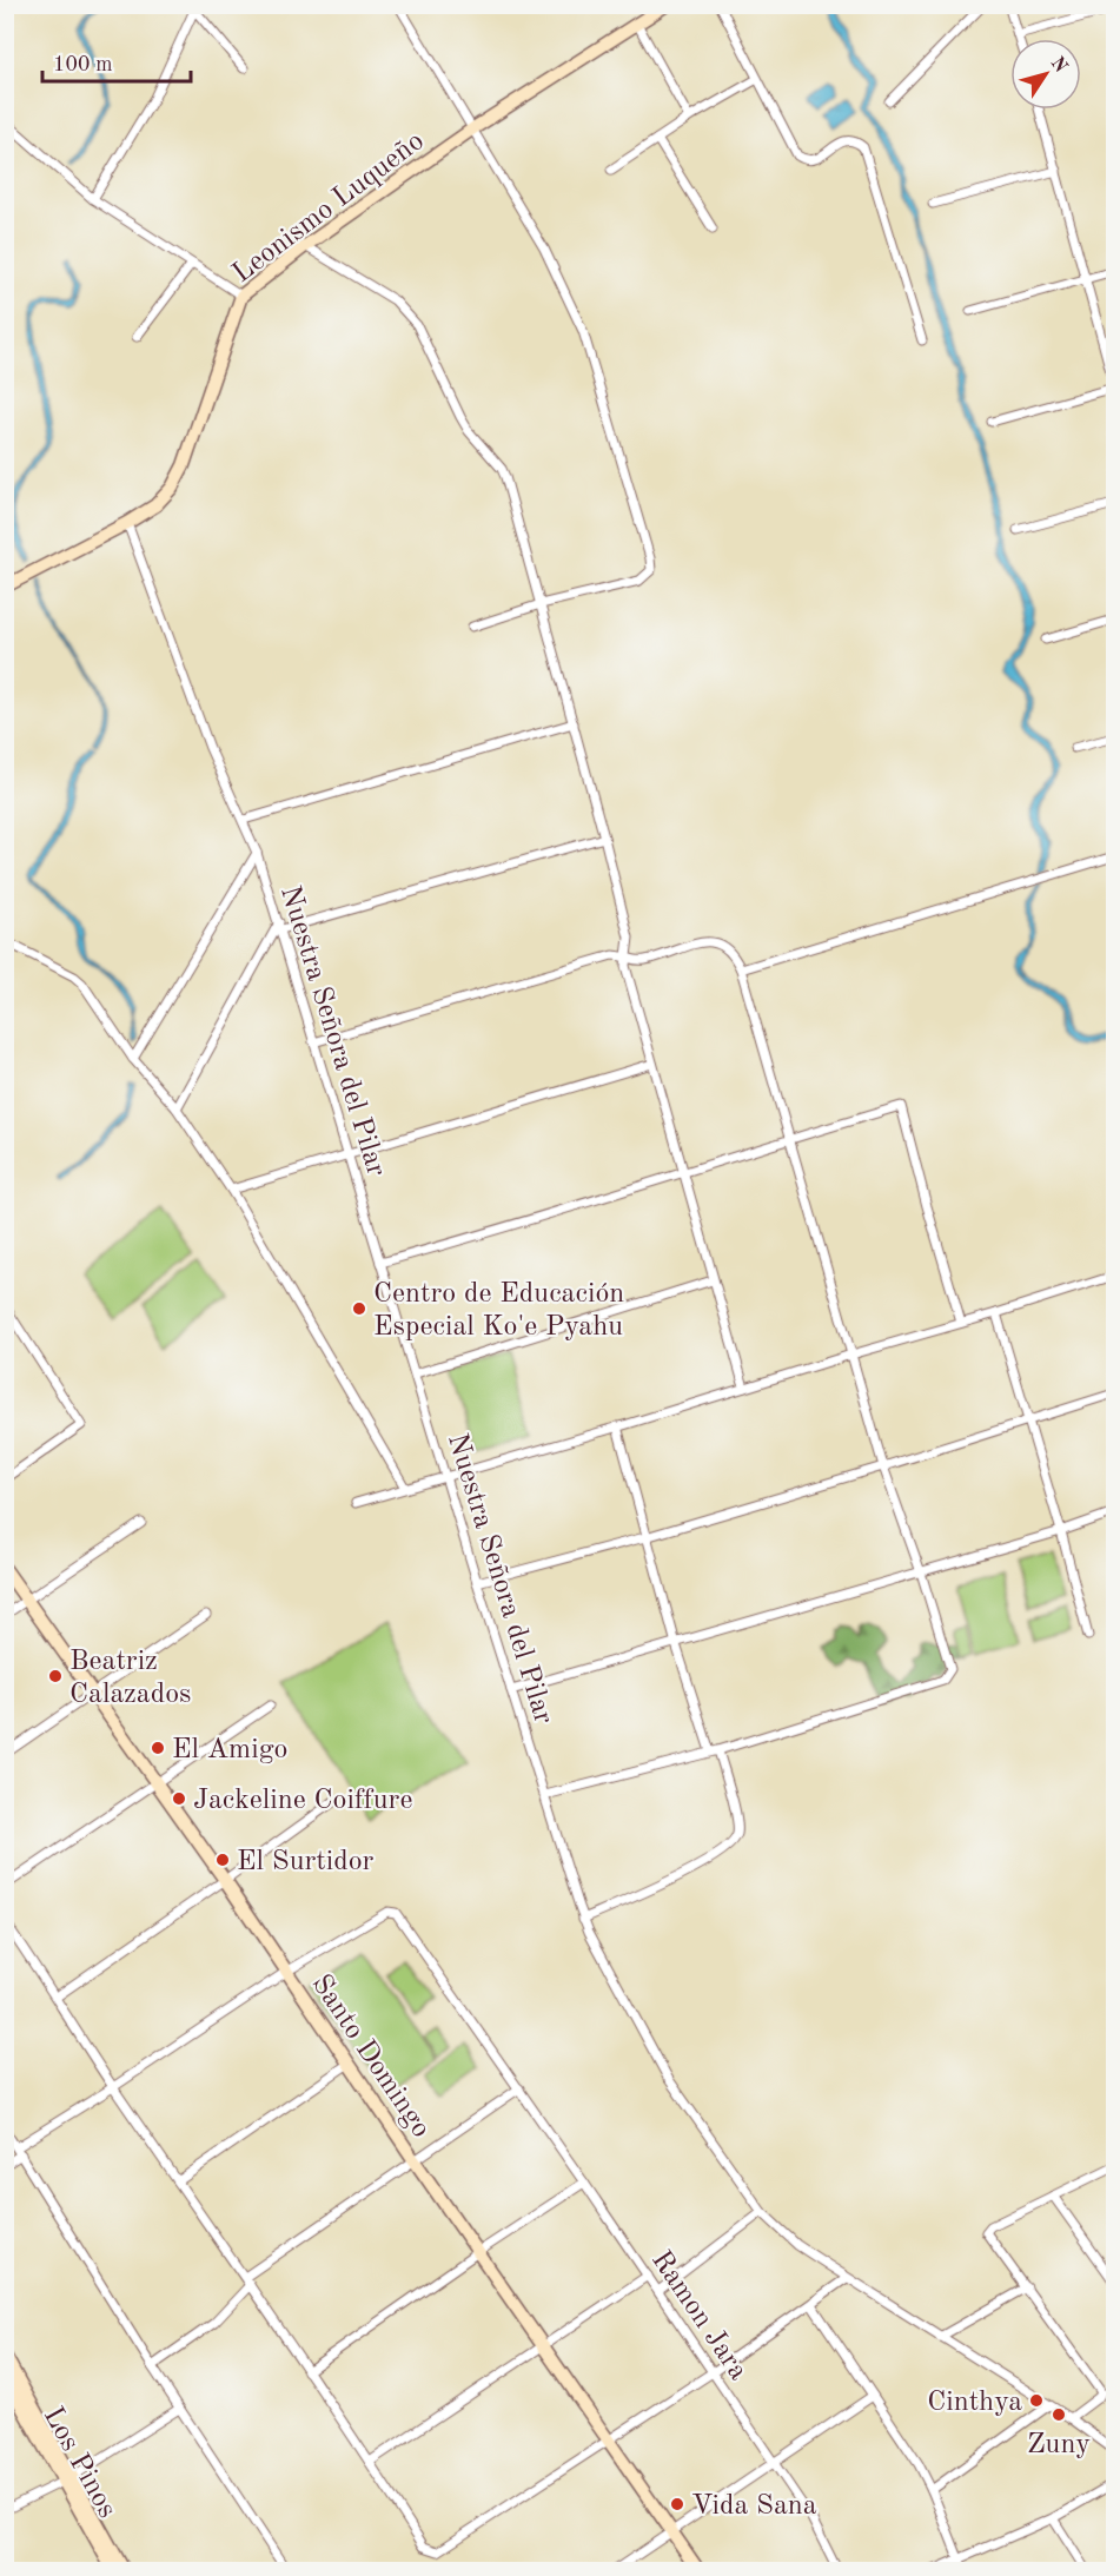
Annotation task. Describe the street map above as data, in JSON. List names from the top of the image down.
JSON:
{
  "streets": {
    "street": [
      "Leonismo Luqueño",
      "Nuestra Señora del Pilar",
      "Santo Domingo",
      "Ramon Jara",
      "Los Pinos"
    ]
  },
  "crossings": [
    ["Leonismo Luqueño", "Nuestra Señora del Pilar"],
    ["Santo Domingo", "Ramon Jara"]
  ],
  "places": [
    "Centro de Educación Especial Ko'e Pyahu",
    "Beatriz Calazados",
    "El Amigo",
    "Jackeline Coiffure",
    "El Surtidor",
    "Cinthya",
    "Zuny",
    "Vida Sana"
  ],
  "scale_bar": "100 m",
  "north": "top right"
}
